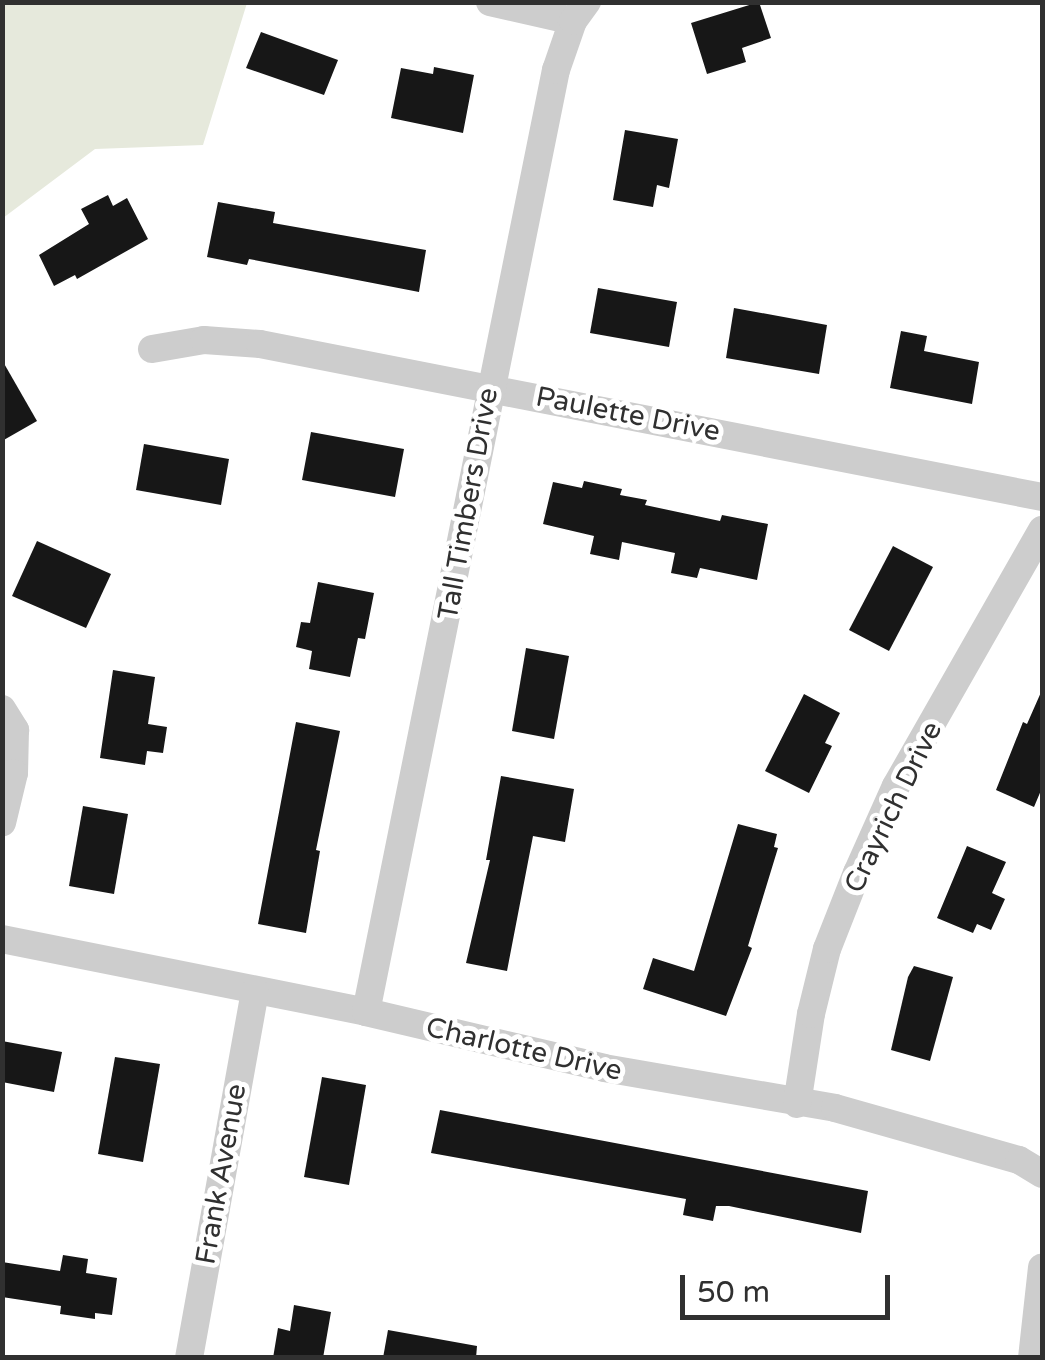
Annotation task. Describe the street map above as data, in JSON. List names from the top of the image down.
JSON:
{
  "streets": {
    "street": [
      "Paulette Drive",
      "Tall Timbers Drive",
      "Crayrich Drive",
      "Charlotte Drive",
      "Frank Avenue"
    ]
  },
  "crossings": [
    ["Paulette Drive", "Tall Timbers Drive"],
    ["Tall Timbers Drive", "Charlotte Drive"],
    ["Crayrich Drive", "Charlotte Drive"],
    ["Charlotte Drive", "Frank Avenue"]
  ],
  "scale_bar": "50 m"
}
